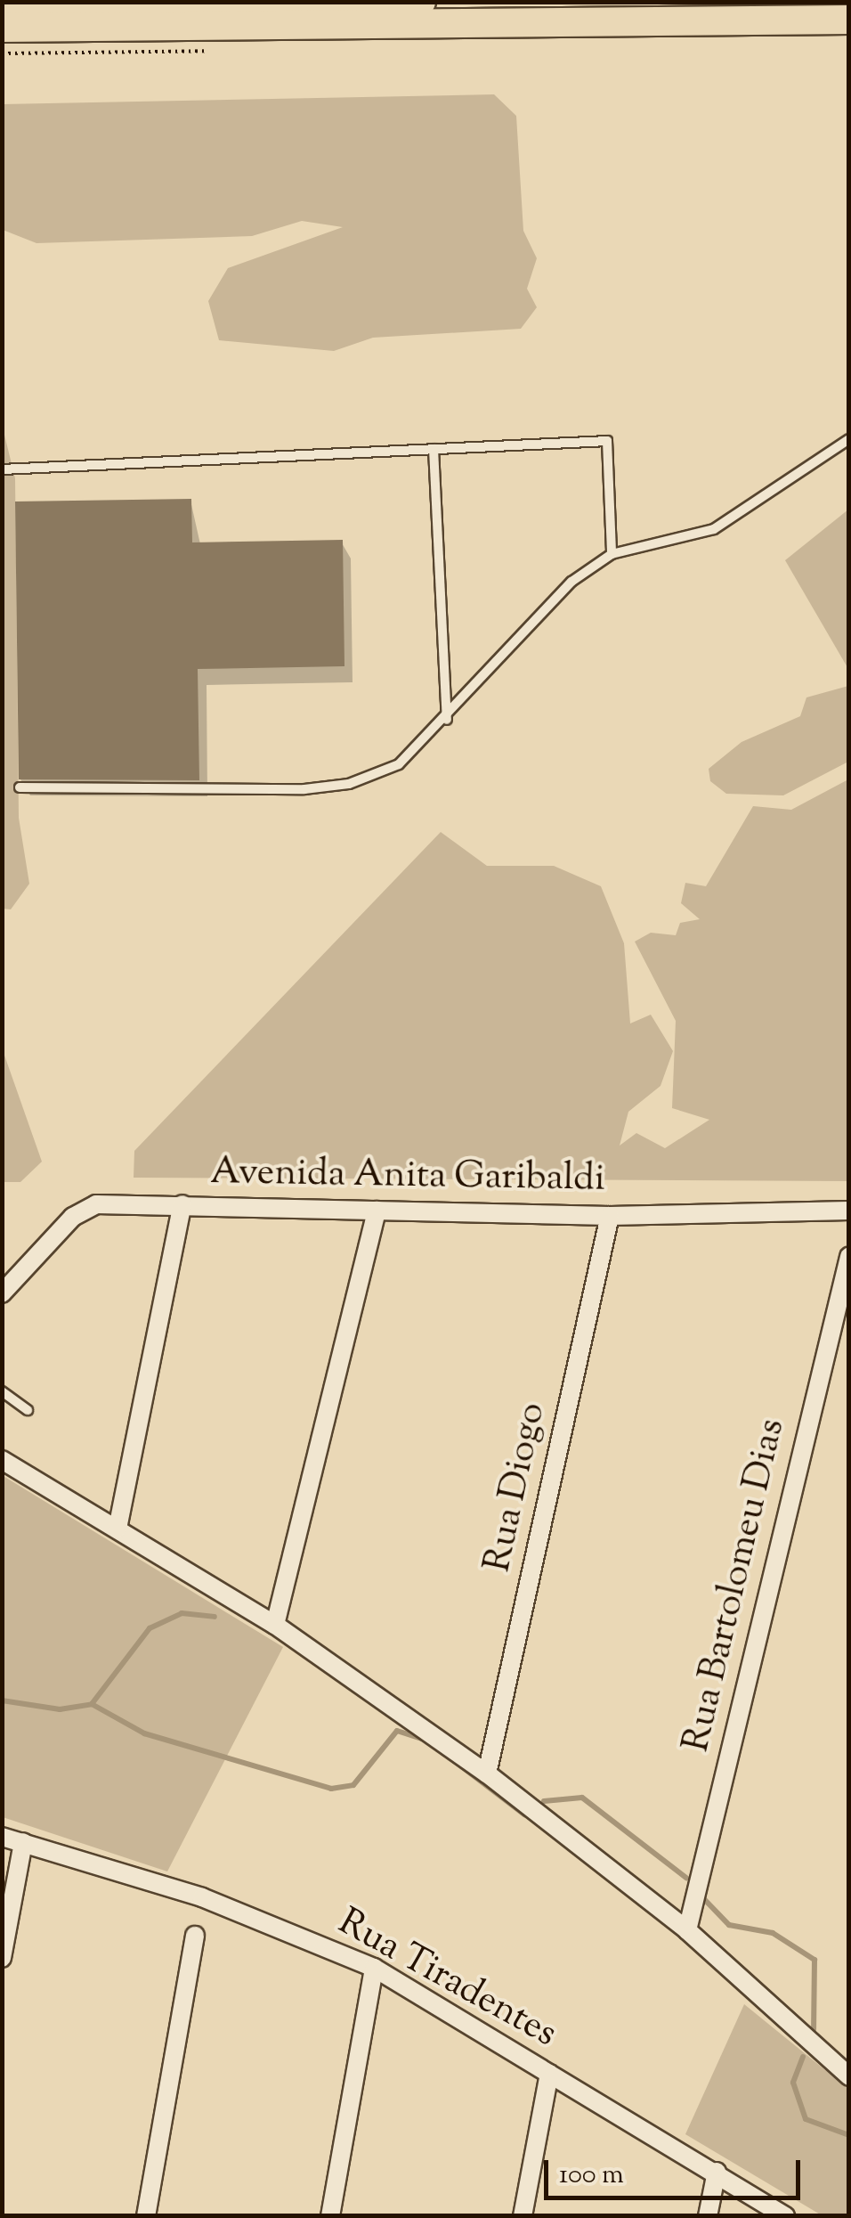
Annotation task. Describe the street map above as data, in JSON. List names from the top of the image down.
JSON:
{
  "streets": {
    "street": [
      "Avenida Anita Garibaldi",
      "Rua Diogo",
      "Rua Bartolomeu Dias",
      "Rua Tiradentes"
    ]
  },
  "crossings": [
    ["Avenida Anita Garibaldi", "Rua Diogo"]
  ],
  "scale_bar": "100 m"
}
